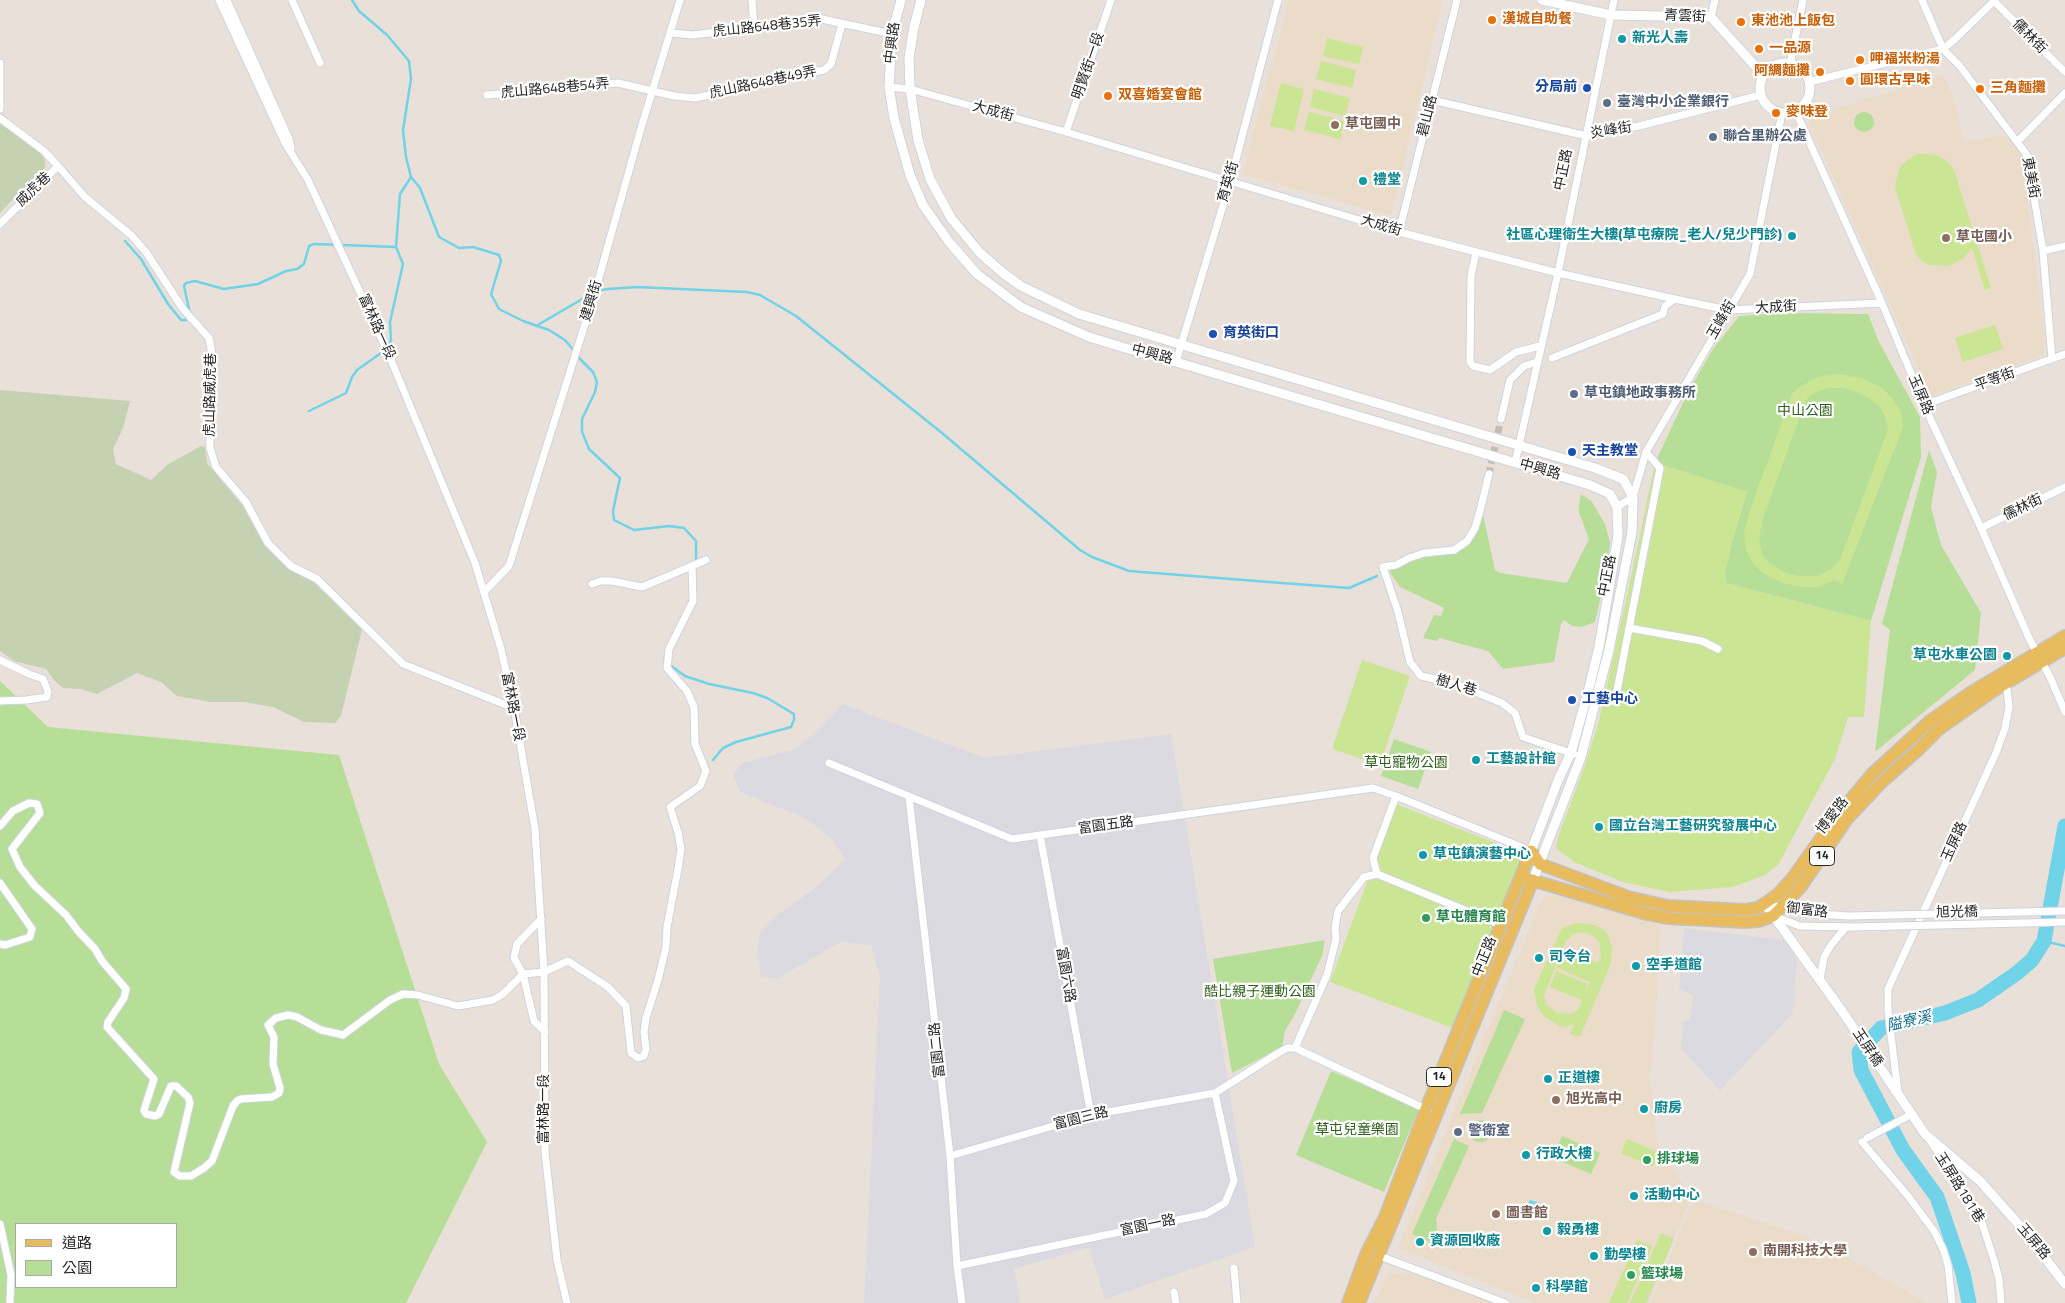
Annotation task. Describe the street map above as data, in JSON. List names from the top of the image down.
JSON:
{
  "streets": {
    "main road": ["中正路", "博愛路", "14"],
    "street": [
      "青雲街",
      "虎山路648巷35弄",
      "儒林街",
      "中興路",
      "明賢街一段",
      "虎山路648巷49弄",
      "虎山路648巷54弄",
      "大成街",
      "碧山路",
      "炎峰街",
      "東美街",
      "育英街",
      "威虎巷",
      "建興街",
      "玉峰街",
      "富林路一段",
      "平等街",
      "虎山路威虎巷",
      "玉屏路",
      "樹人巷",
      "富園五路",
      "御富路",
      "旭光橋",
      "富園六路",
      "玉屏橋",
      "富園二路",
      "富園三路",
      "玉屏路181巷",
      "富園一路"
    ]
  },
  "crossings": [
    ["青雲街", "炎峰街"],
    ["青雲街", "中正路"],
    ["青雲街", "玉峰街"],
    ["青雲街", "玉屏路"],
    ["虎山路648巷35弄", "中興路"],
    ["虎山路648巷35弄", "虎山路648巷49弄"],
    ["虎山路648巷35弄", "建興街"],
    ["儒林街", "玉屏路"],
    ["中興路", "大成街"],
    ["中興路", "中正路"],
    ["中興路", "育英街"],
    ["中興路", "玉峰街"],
    ["明賢街一段", "大成街"],
    ["虎山路648巷49弄", "虎山路648巷54弄"],
    ["虎山路648巷49弄", "建興街"],
    ["虎山路648巷54弄", "建興街"],
    ["大成街", "碧山路"],
    ["大成街", "中正路"],
    ["大成街", "育英街"],
    ["大成街", "玉峰街"],
    ["大成街", "玉屏路"],
    ["碧山路", "炎峰街"],
    ["炎峰街", "中正路"],
    ["炎峰街", "玉峰街"],
    ["炎峰街", "玉屏路"],
    ["中正路", "玉峰街"],
    ["中正路", "樹人巷"],
    ["中正路", "博愛路"],
    ["中正路", "富園五路"],
    ["東美街", "平等街"],
    ["威虎巷", "虎山路威虎巷"],
    ["建興街", "富林路一段"],
    ["玉峰街", "玉屏路"],
    ["富林路一段", "虎山路威虎巷"],
    ["平等街", "玉屏路"],
    ["玉屏路", "博愛路"],
    ["玉屏路", "玉屏橋"],
    ["玉屏路", "玉屏路181巷"],
    ["博愛路", "御富路"],
    ["富園五路", "富園六路"],
    ["富園五路", "富園二路"],
    ["御富路", "旭光橋"],
    ["富園六路", "富園三路"],
    ["富園二路", "富園三路"],
    ["富園二路", "富園一路"],
    ["富園三路", "富園一路"]
  ],
  "water": ["隘寮溪"],
  "parks": [
    "中山公園",
    "草屯寵物公園",
    "酷比親子運動公園",
    "草屯兒童樂園"
  ],
  "places": [
    "漢城自助餐",
    "東池池上飯包",
    "新光人壽",
    "一品源",
    "呷福米粉湯",
    "阿綢麵攤",
    "圓環古早味",
    "分局前",
    "三角麵攤",
    "双喜婚宴會館",
    "臺灣中小企業銀行",
    "麥味登",
    "草屯國中",
    "聯合里辦公處",
    "禮堂",
    "社區心理衛生大樓(草屯療院_老人/兒少門診)",
    "草屯國小",
    "育英街口",
    "草屯鎮地政事務所",
    "天主教堂",
    "草屯水車公園",
    "工藝中心",
    "工藝設計館",
    "國立台灣工藝研究發展中心",
    "草屯鎮演藝中心",
    "草屯體育館",
    "司令台",
    "空手道館",
    "正道樓",
    "旭光高中",
    "廚房",
    "警衛室",
    "行政大樓",
    "排球場",
    "活動中心",
    "圖書館",
    "毅勇樓",
    "資源回收廠",
    "南開科技大學",
    "勤學樓",
    "籃球場",
    "科學館"
  ],
  "legend": ["道路", "公園"]
}
